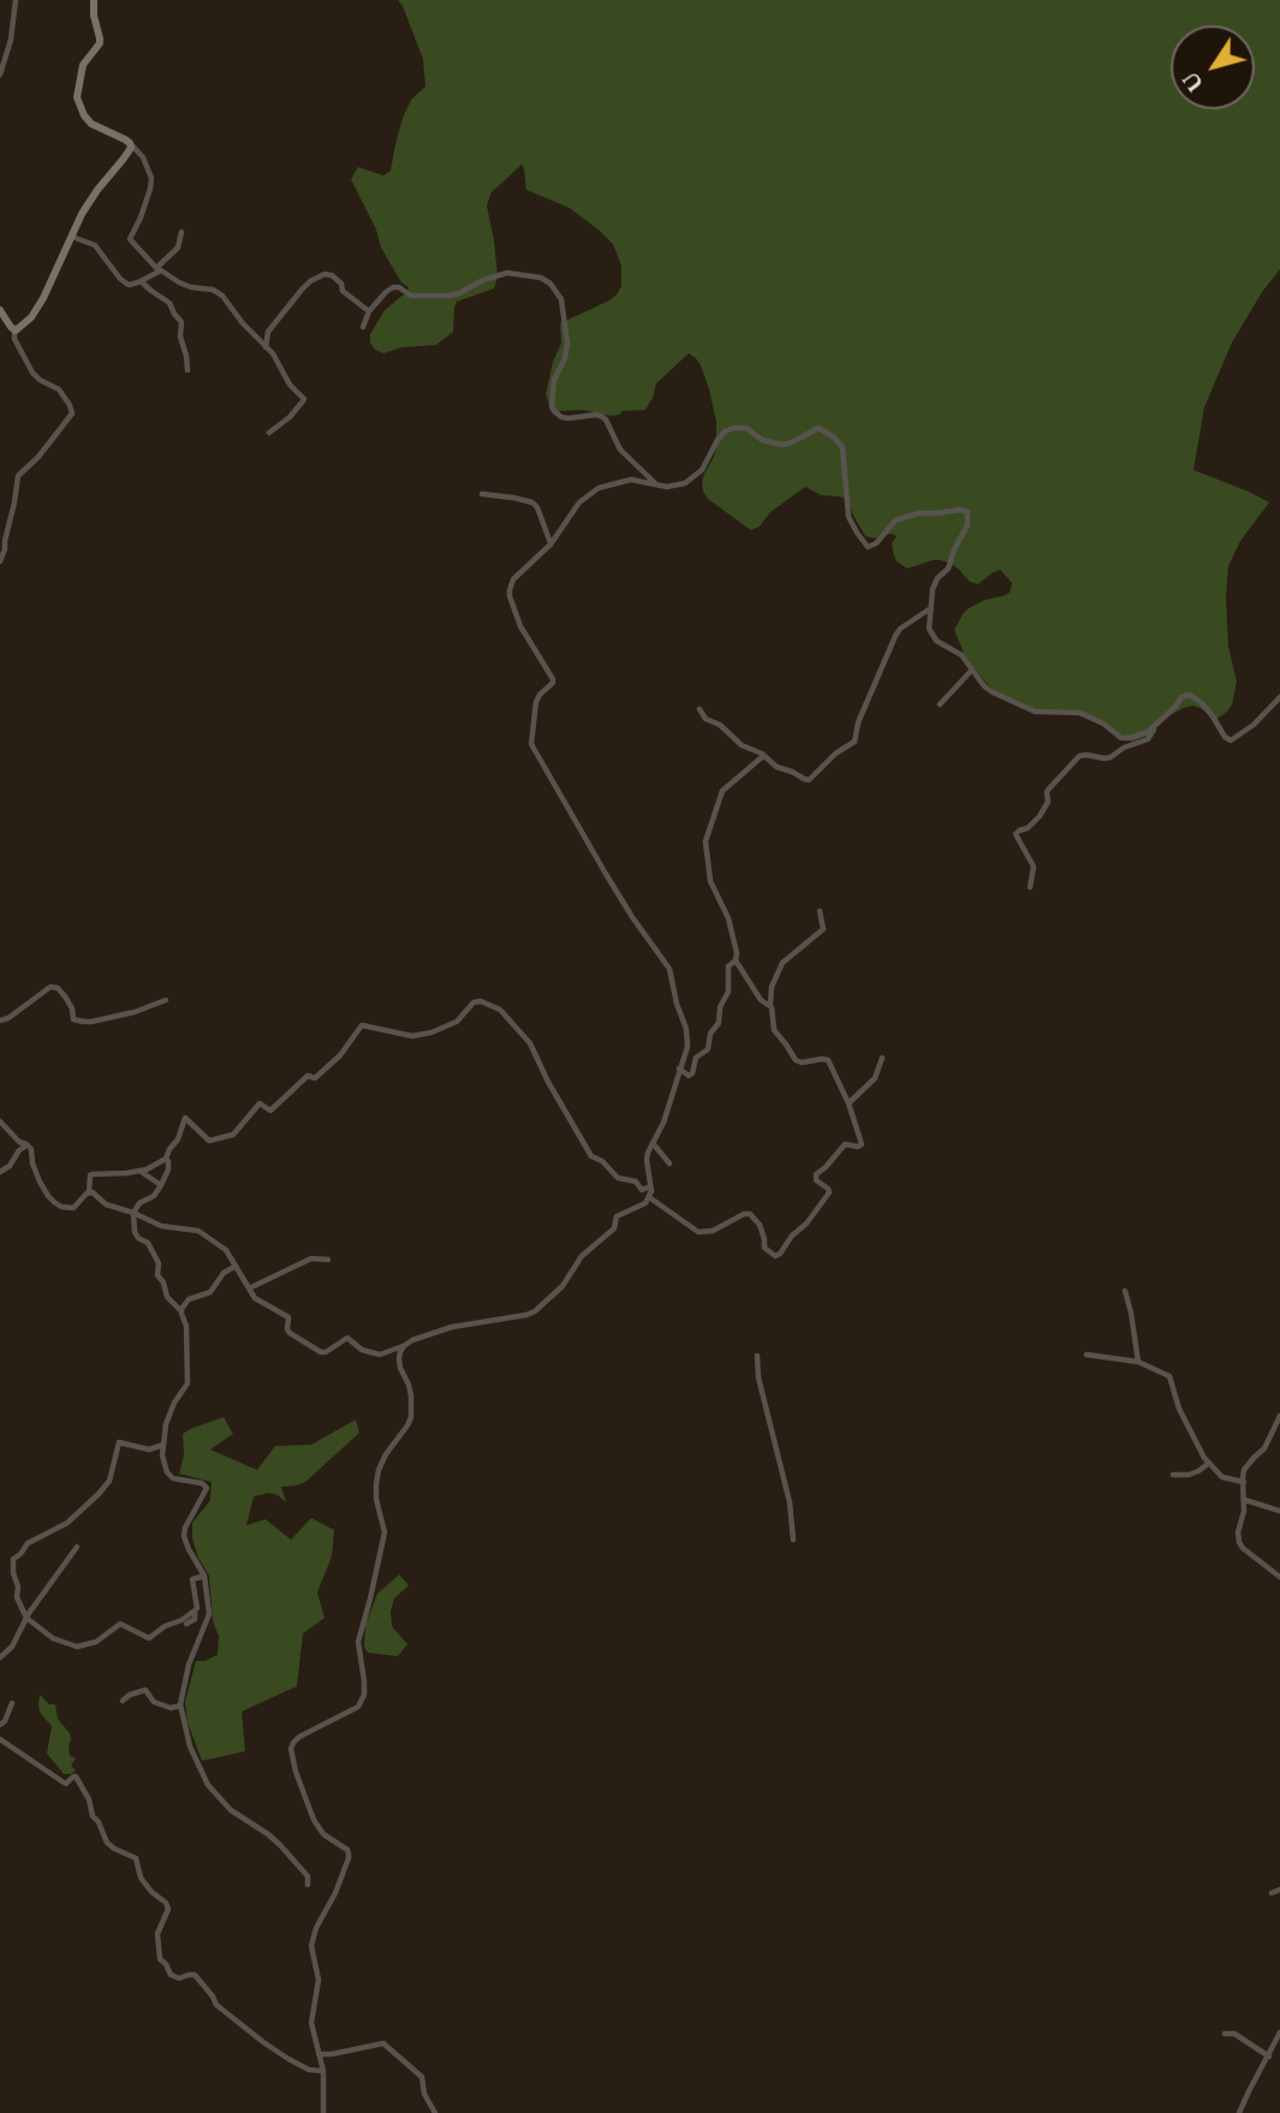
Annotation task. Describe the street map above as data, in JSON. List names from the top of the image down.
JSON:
{
  "north": "bottom left"
}
